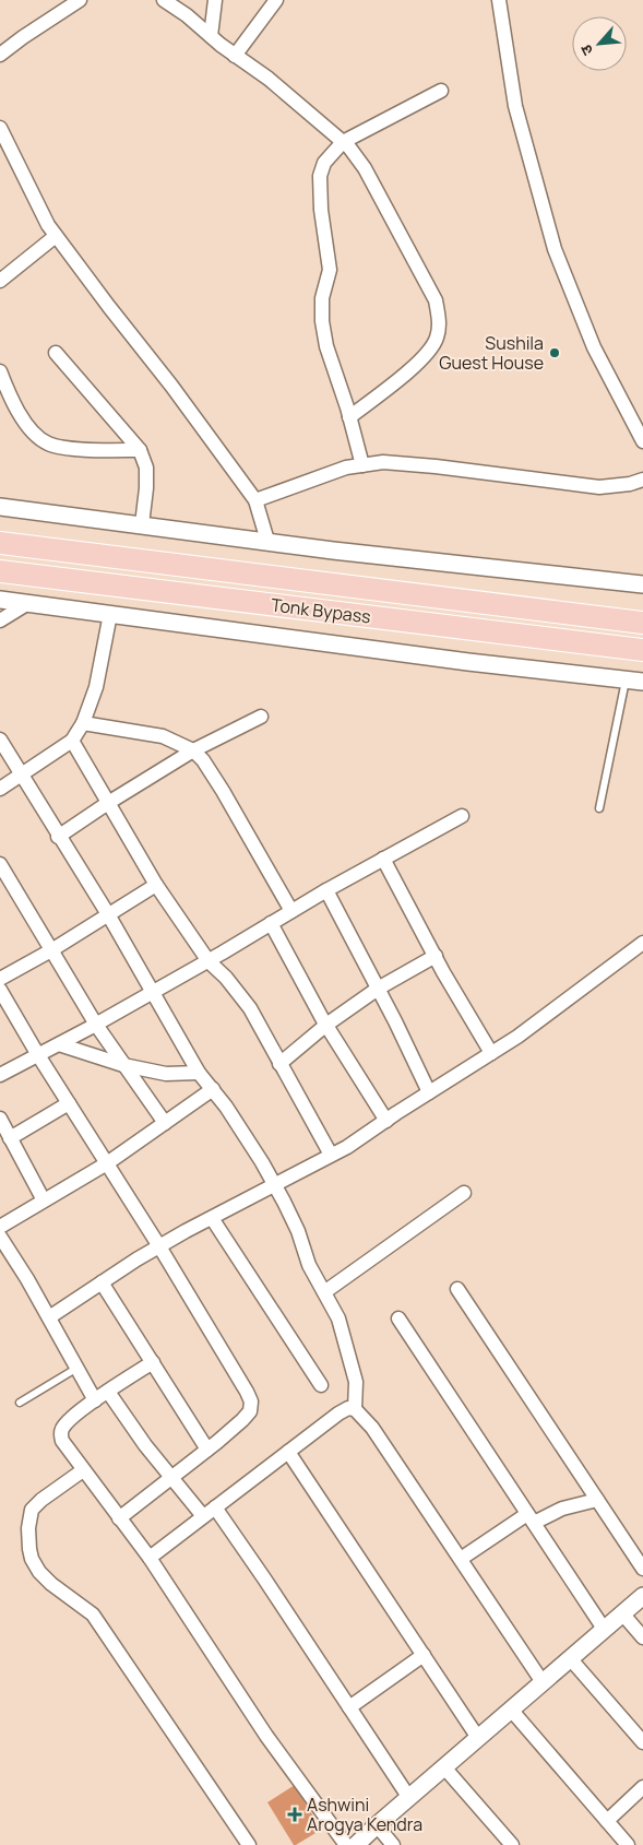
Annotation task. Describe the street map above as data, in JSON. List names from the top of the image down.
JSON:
{
  "streets": {
    "highway": ["Tonk Bypass"]
  },
  "places": {
    "other": ["Sushila Guest House"],
    "health": ["Ashwini Arogya Kendra"]
  },
  "north": "bottom left"
}
